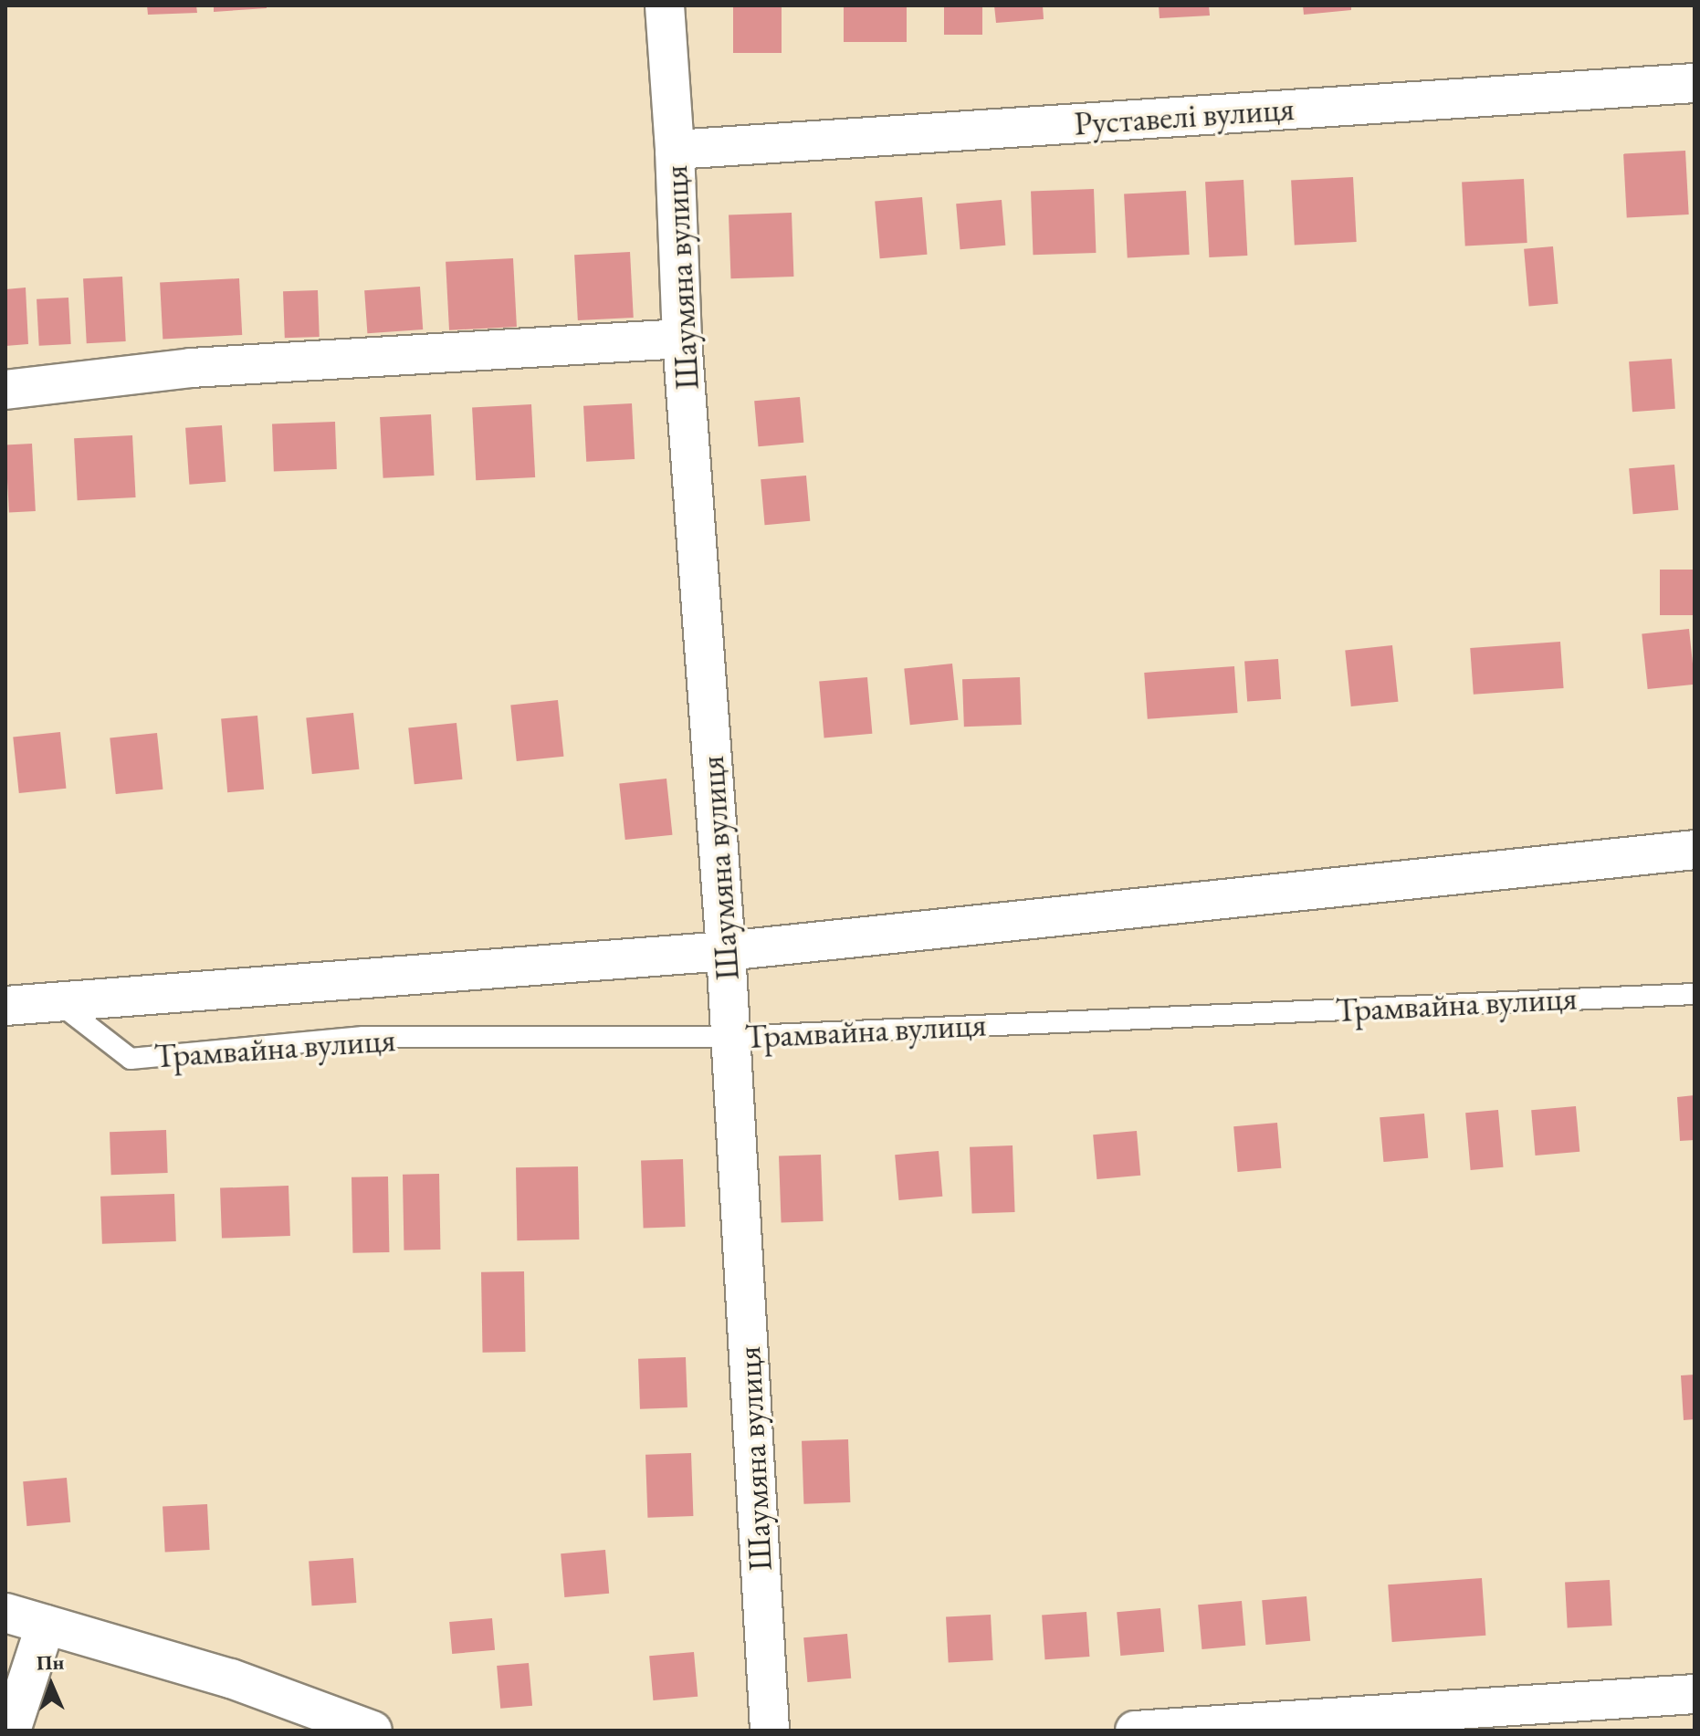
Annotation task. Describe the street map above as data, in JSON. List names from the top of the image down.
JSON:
{
  "streets": {
    "street": ["Руставелі вулиця", "Шаумяна вулиця", "Трамвайна вулиця"]
  },
  "crossings": [
    ["Руставелі вулиця", "Шаумяна вулиця"],
    ["Шаумяна вулиця", "Трамвайна вулиця"]
  ],
  "north": "top"
}
